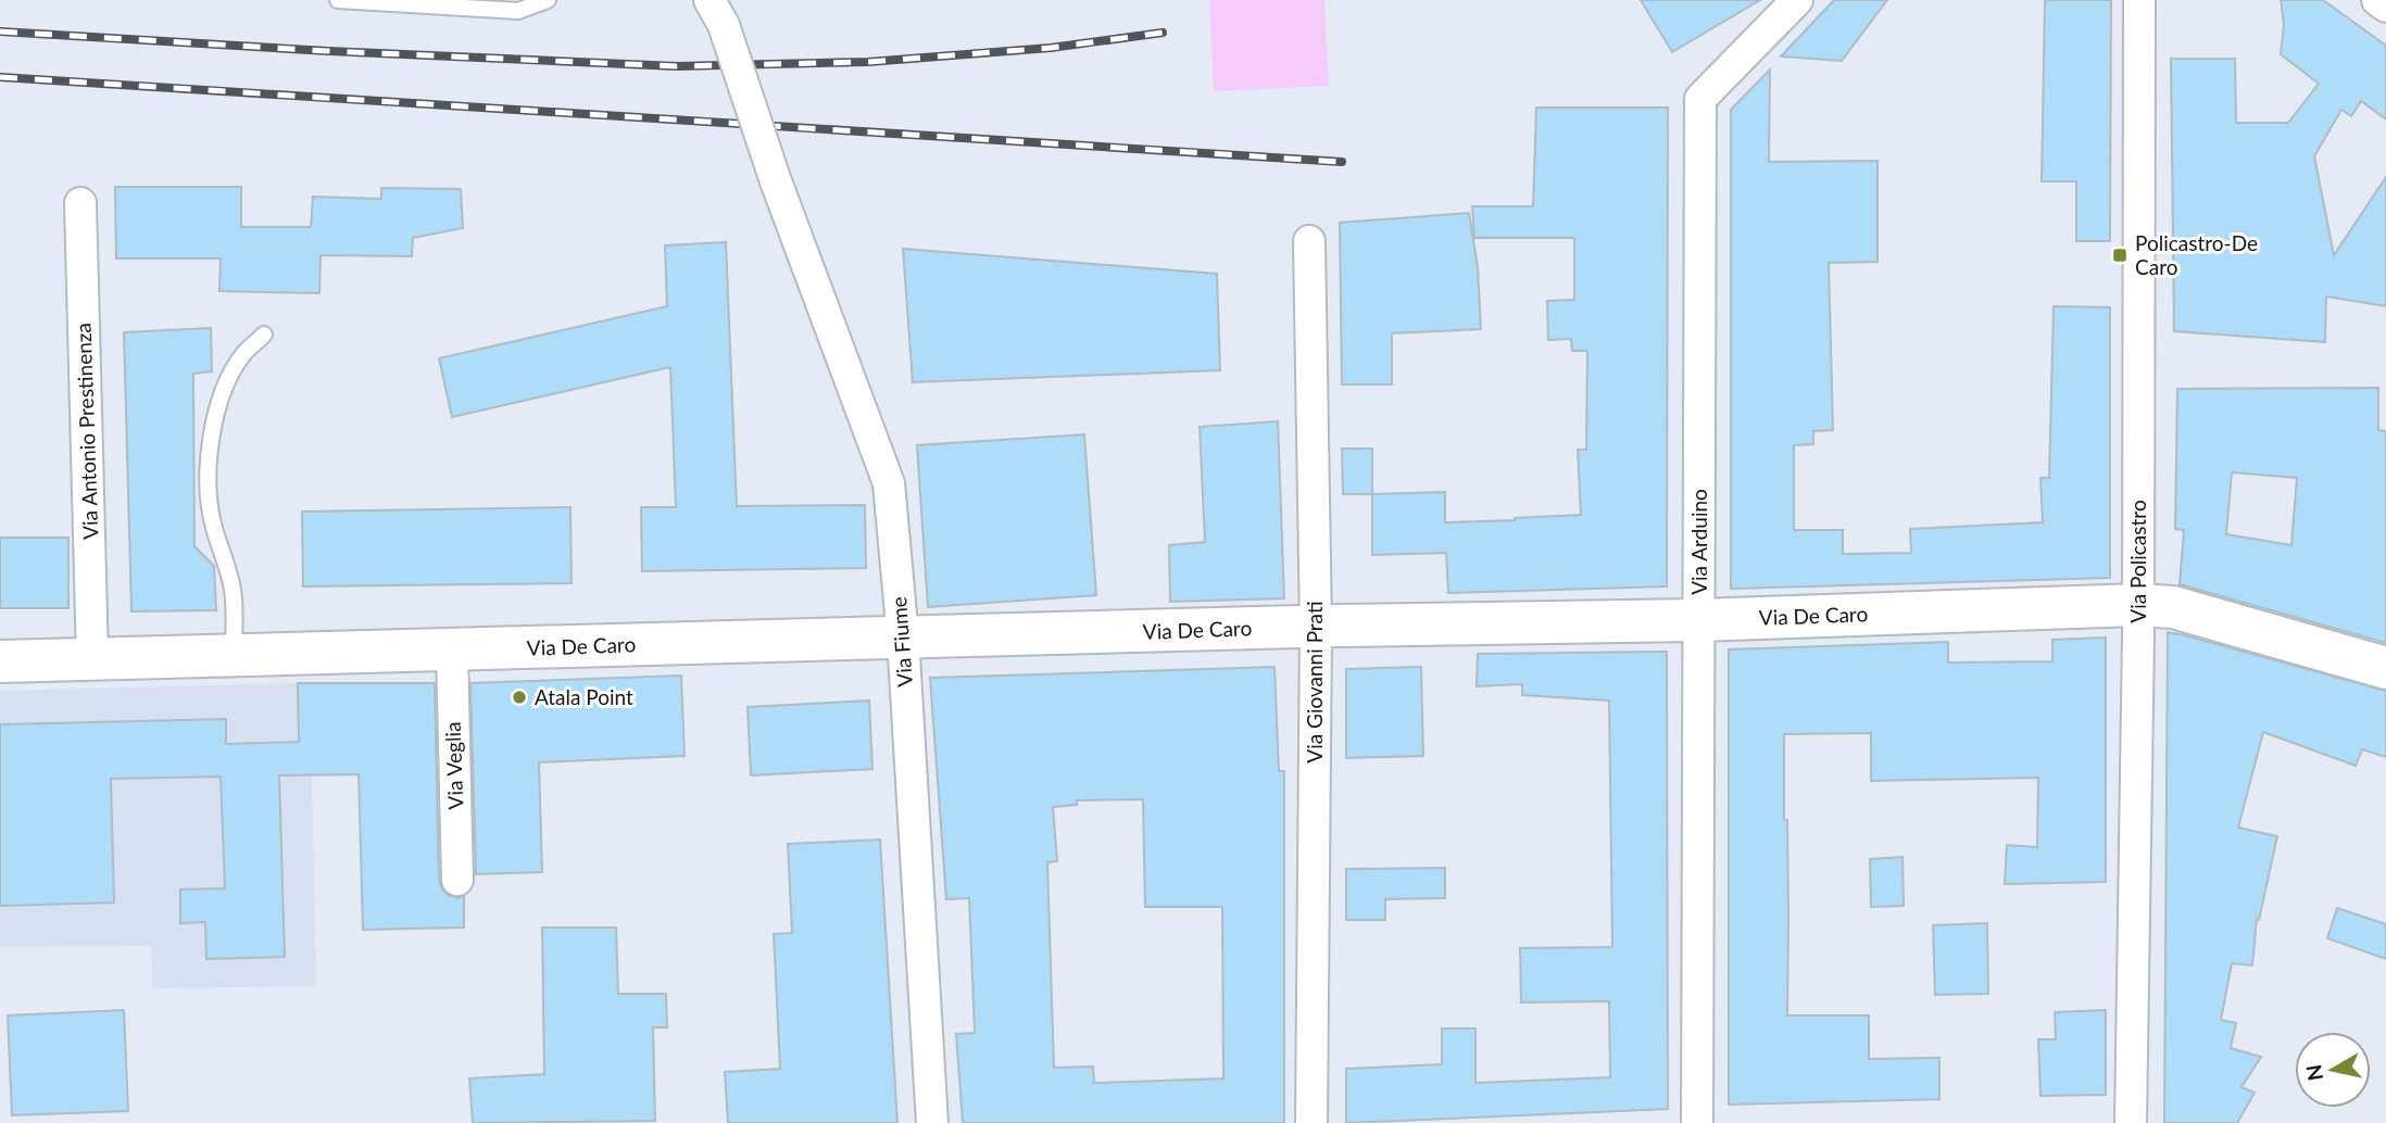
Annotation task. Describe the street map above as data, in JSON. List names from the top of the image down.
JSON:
{
  "streets": {
    "main road": ["Via De Caro"],
    "street": [
      "Via Antonio Prestinenza",
      "Via Arduino",
      "Via Policastro",
      "Via Fiume",
      "Via Giovanni Prati",
      "Via Veglia"
    ]
  },
  "crossings": [
    ["Via Antonio Prestinenza", "Via De Caro"],
    ["Via Arduino", "Via De Caro"],
    ["Via Policastro", "Via De Caro"],
    ["Via De Caro", "Via Fiume"],
    ["Via De Caro", "Via Giovanni Prati"],
    ["Via De Caro", "Via Veglia"]
  ],
  "places": {
    "transit": ["Policastro-De Caro"],
    "other": ["Atala Point"]
  },
  "north": "left"
}
